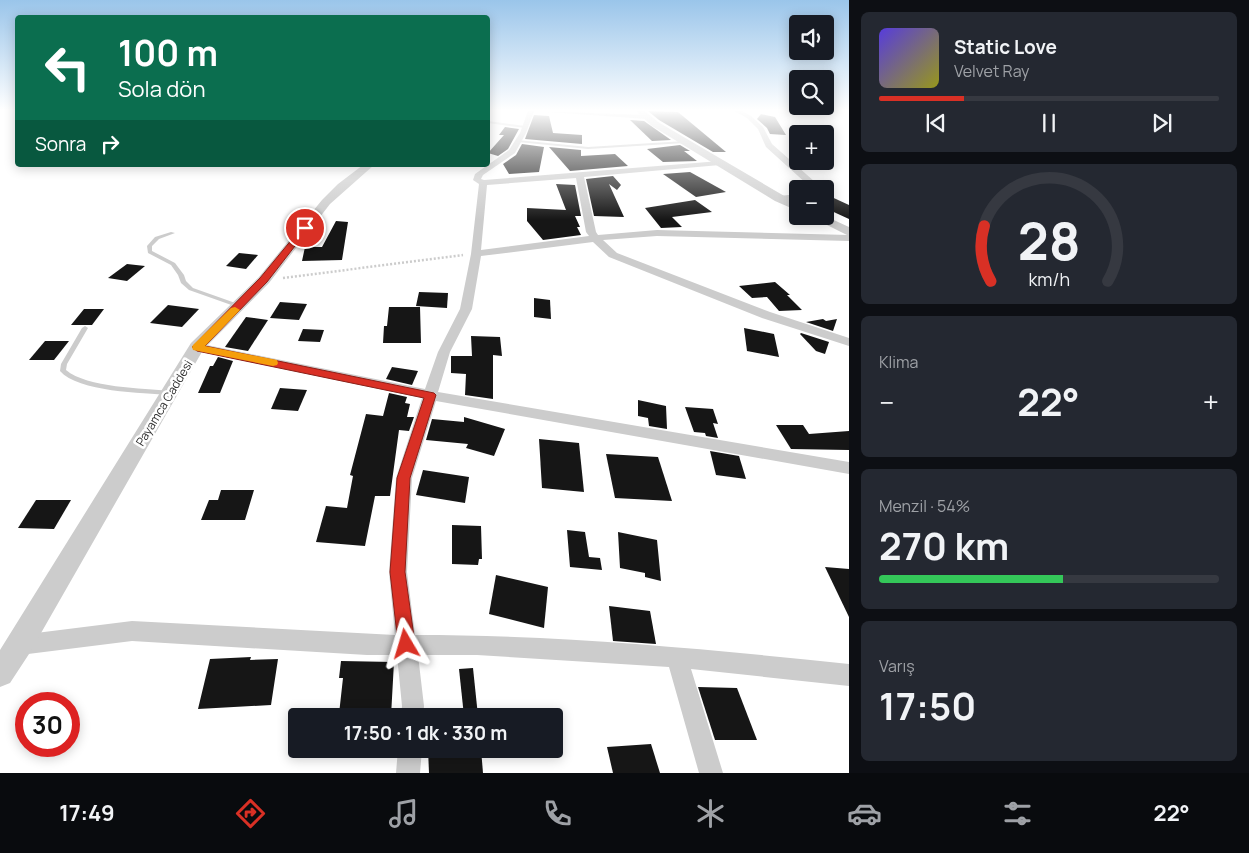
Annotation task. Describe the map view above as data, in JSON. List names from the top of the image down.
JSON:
{
  "streets": {
    "street": ["Payamca Caddesi"]
  },
  "page": {
    "map_buttons": ["+", "−"],
    "turn": ["100 m", "Sola dön"],
    "song": ["Static Love", "Velvet Ray"],
    "then": "Sonra",
    "tile": [
      "Klima",
      ["Menzil · 54%", "270 km"],
      ["Varış", "17:50"]
    ],
    "heat": ["−", "22°", "+"],
    "limit": "30",
    "trip": "17:50 · 1 dk · 330 m",
    "tabs": ["17:49", "22°"],
    "gauge": ["28", "km/h"]
  }
}
